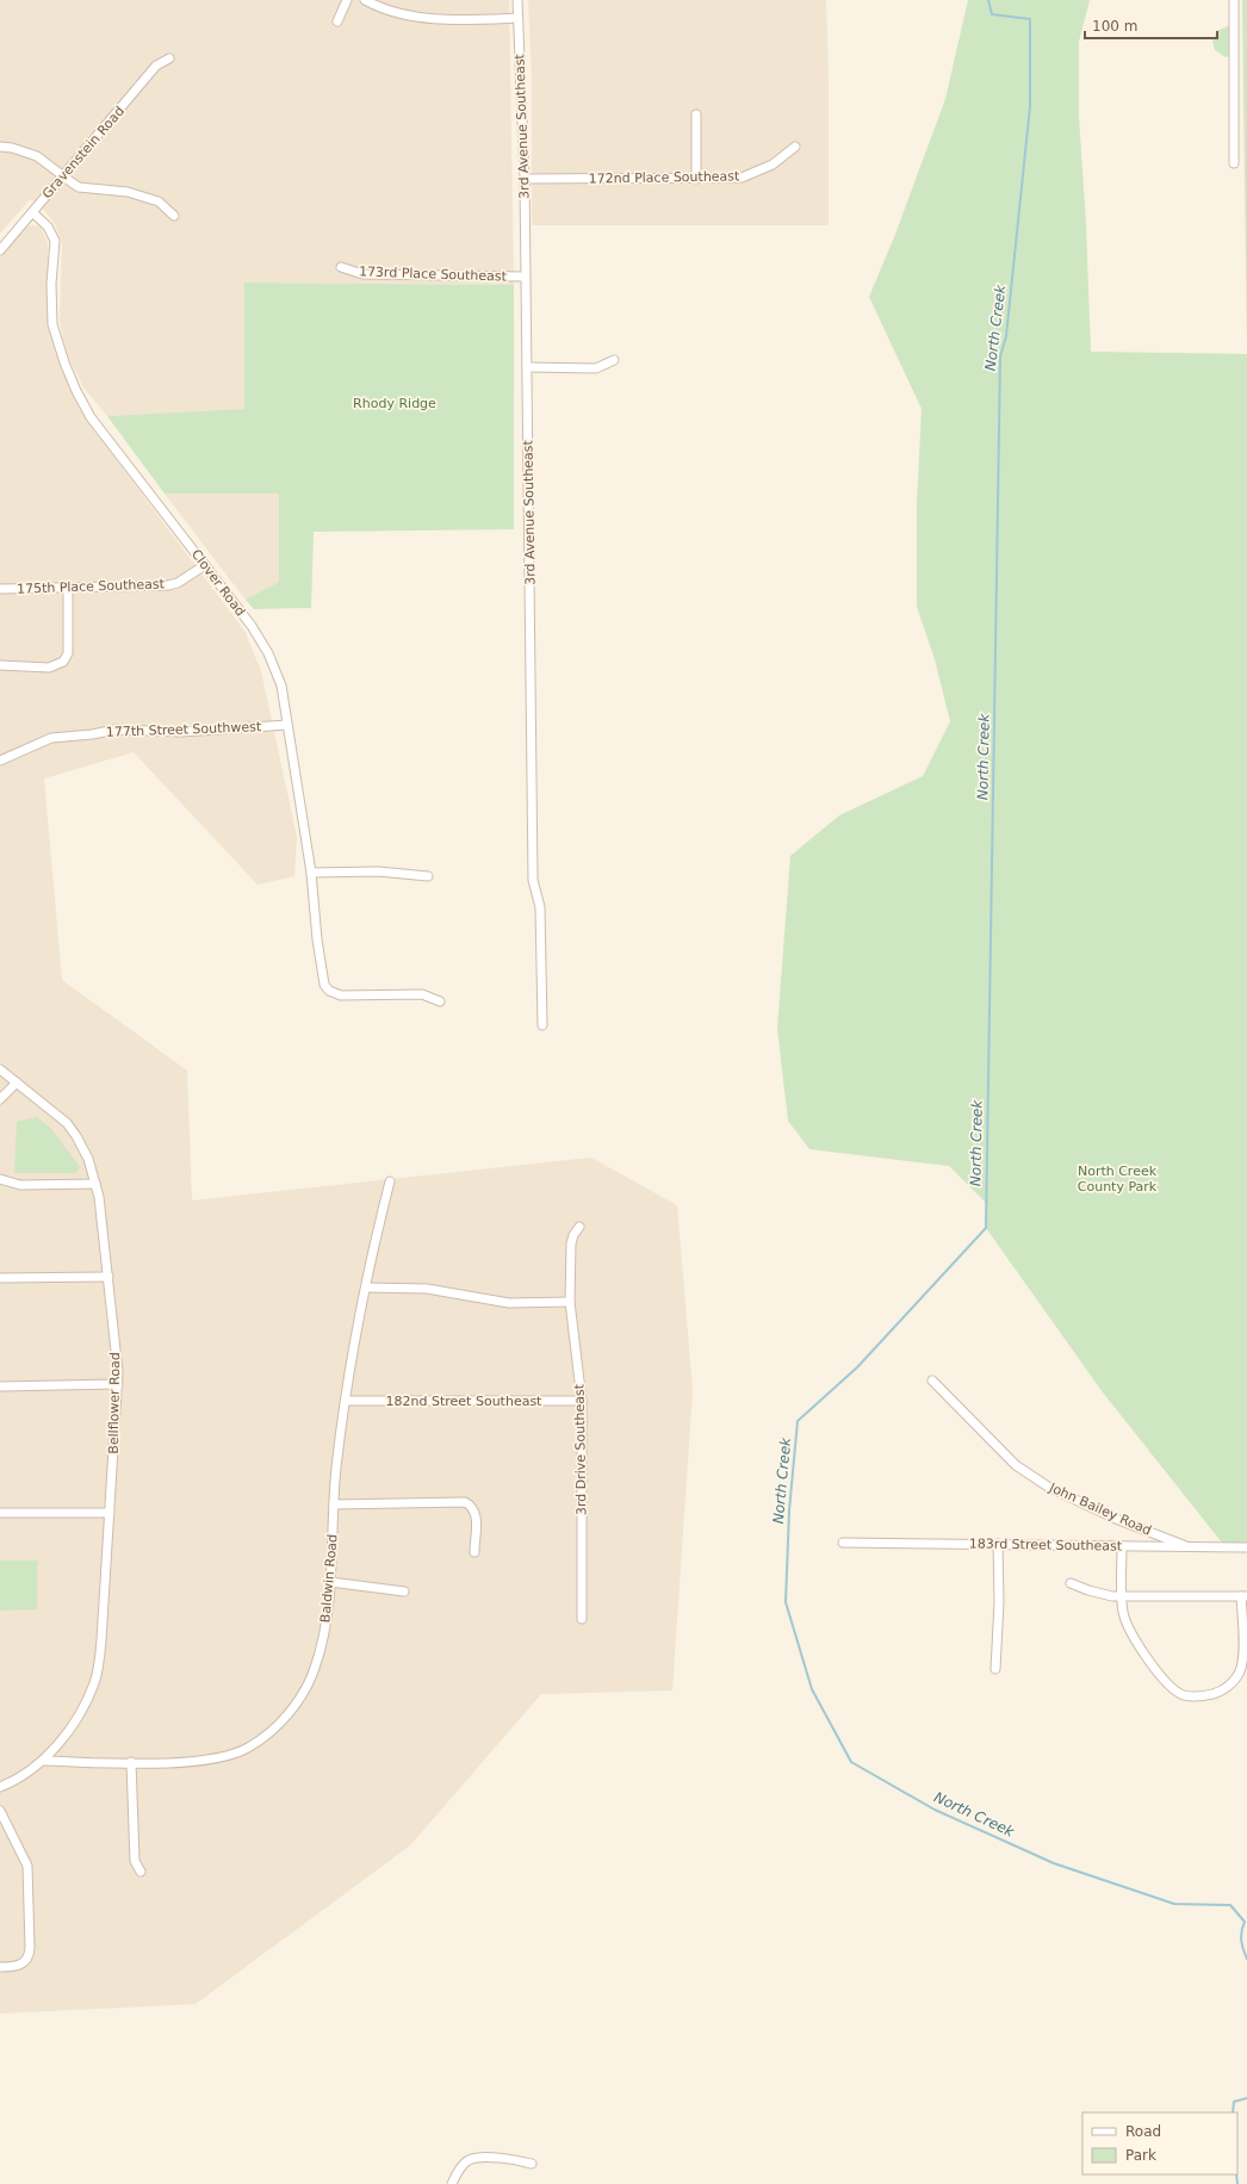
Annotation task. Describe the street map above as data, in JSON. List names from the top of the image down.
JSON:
{
  "streets": {
    "street": [
      "3rd Avenue Southeast",
      "Gravenstein Road",
      "172nd Place Southeast",
      "173rd Place Southeast",
      "Clover Road",
      "175th Place Southeast",
      "177th Street Southwest",
      "182nd Street Southeast",
      "Bellflower Road",
      "3rd Drive Southeast",
      "John Bailey Road",
      "183rd Street Southeast",
      "Baldwin Road"
    ]
  },
  "crossings": [
    ["3rd Avenue Southeast", "172nd Place Southeast"],
    ["3rd Avenue Southeast", "173rd Place Southeast"],
    ["Gravenstein Road", "Clover Road"],
    ["Clover Road", "175th Place Southeast"],
    ["Clover Road", "177th Street Southwest"],
    ["182nd Street Southeast", "3rd Drive Southeast"],
    ["182nd Street Southeast", "Baldwin Road"],
    ["Bellflower Road", "Baldwin Road"],
    ["John Bailey Road", "183rd Street Southeast"]
  ],
  "water": ["North Creek"],
  "parks": ["Rhody Ridge", "North Creek County Park"],
  "legend": ["Road", "Park"],
  "scale_bar": "100 m"
}
